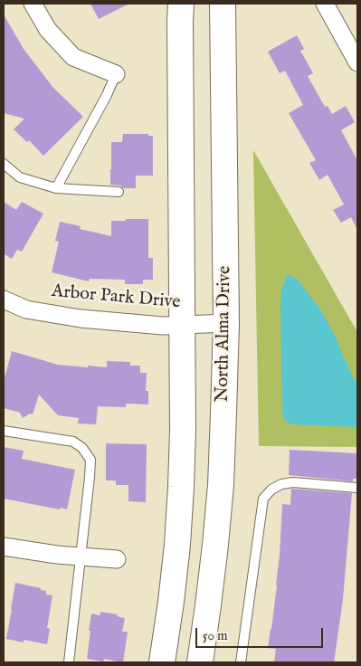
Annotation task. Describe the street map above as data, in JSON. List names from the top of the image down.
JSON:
{
  "streets": {
    "main road": ["North Alma Drive"],
    "street": ["Arbor Park Drive"]
  },
  "crossings": [
    ["Arbor Park Drive", "North Alma Drive"]
  ],
  "scale_bar": "50 m"
}
